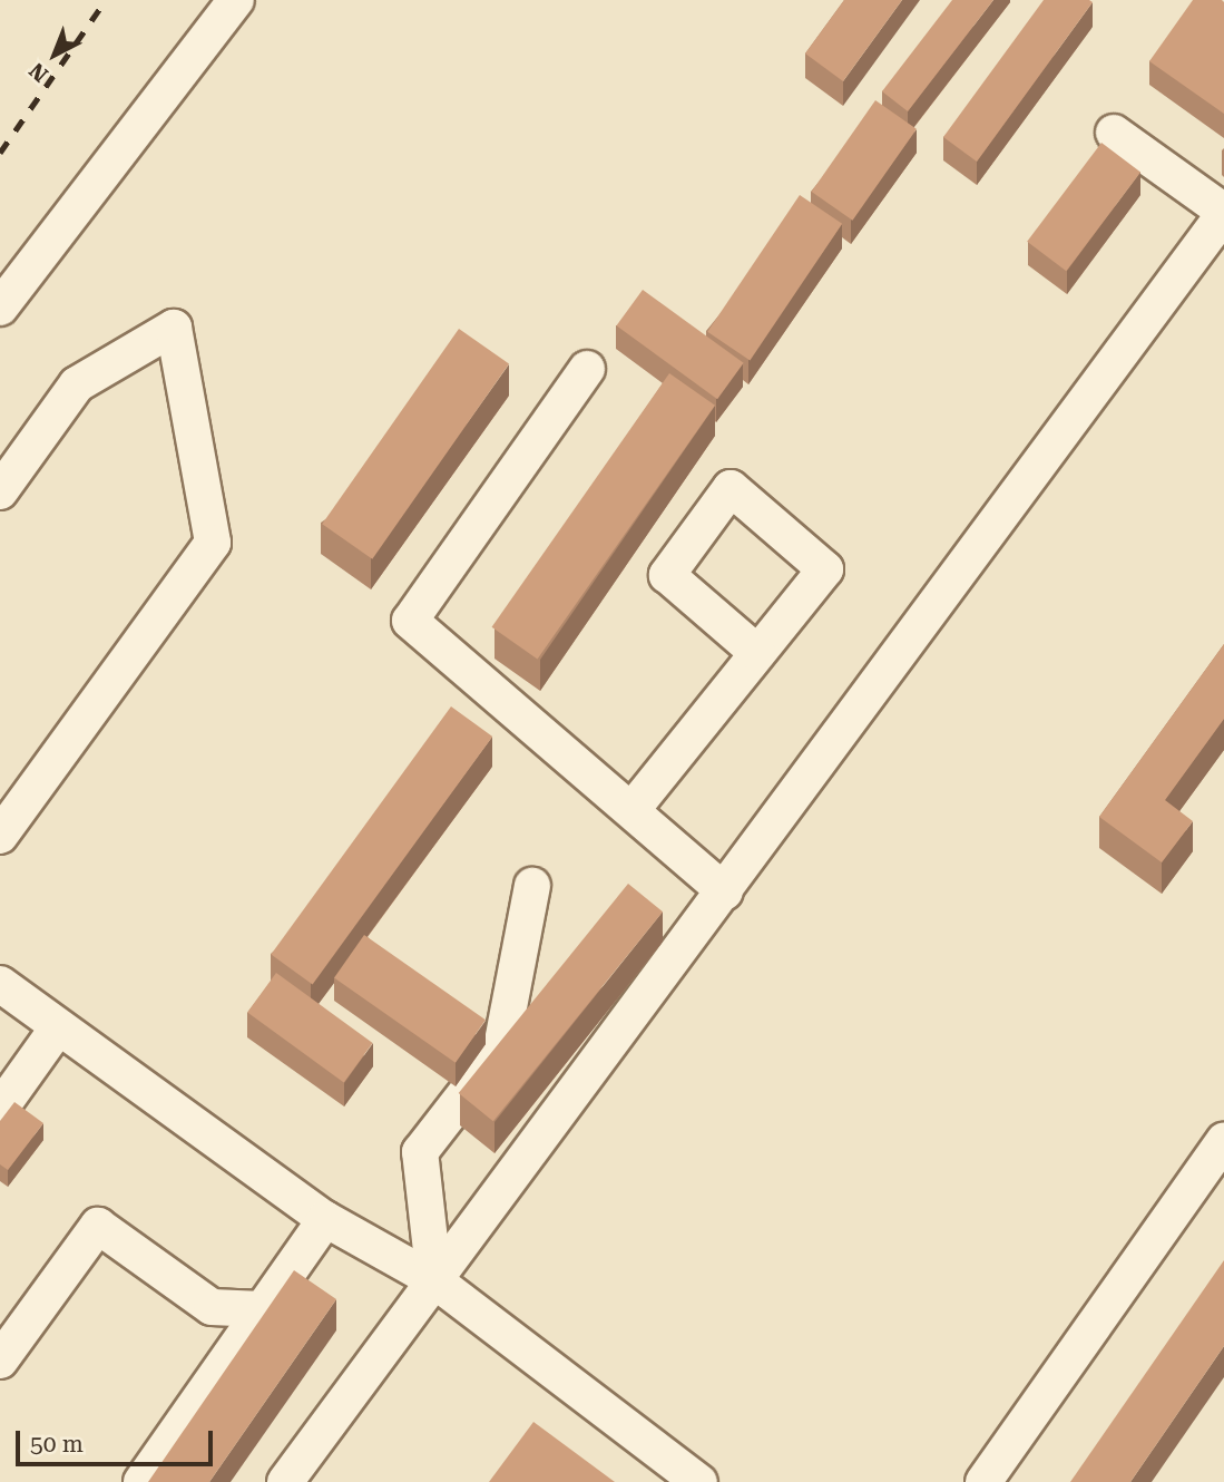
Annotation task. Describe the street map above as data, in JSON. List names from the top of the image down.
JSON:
{
  "scale_bar": "50 m",
  "north": "bottom left"
}
